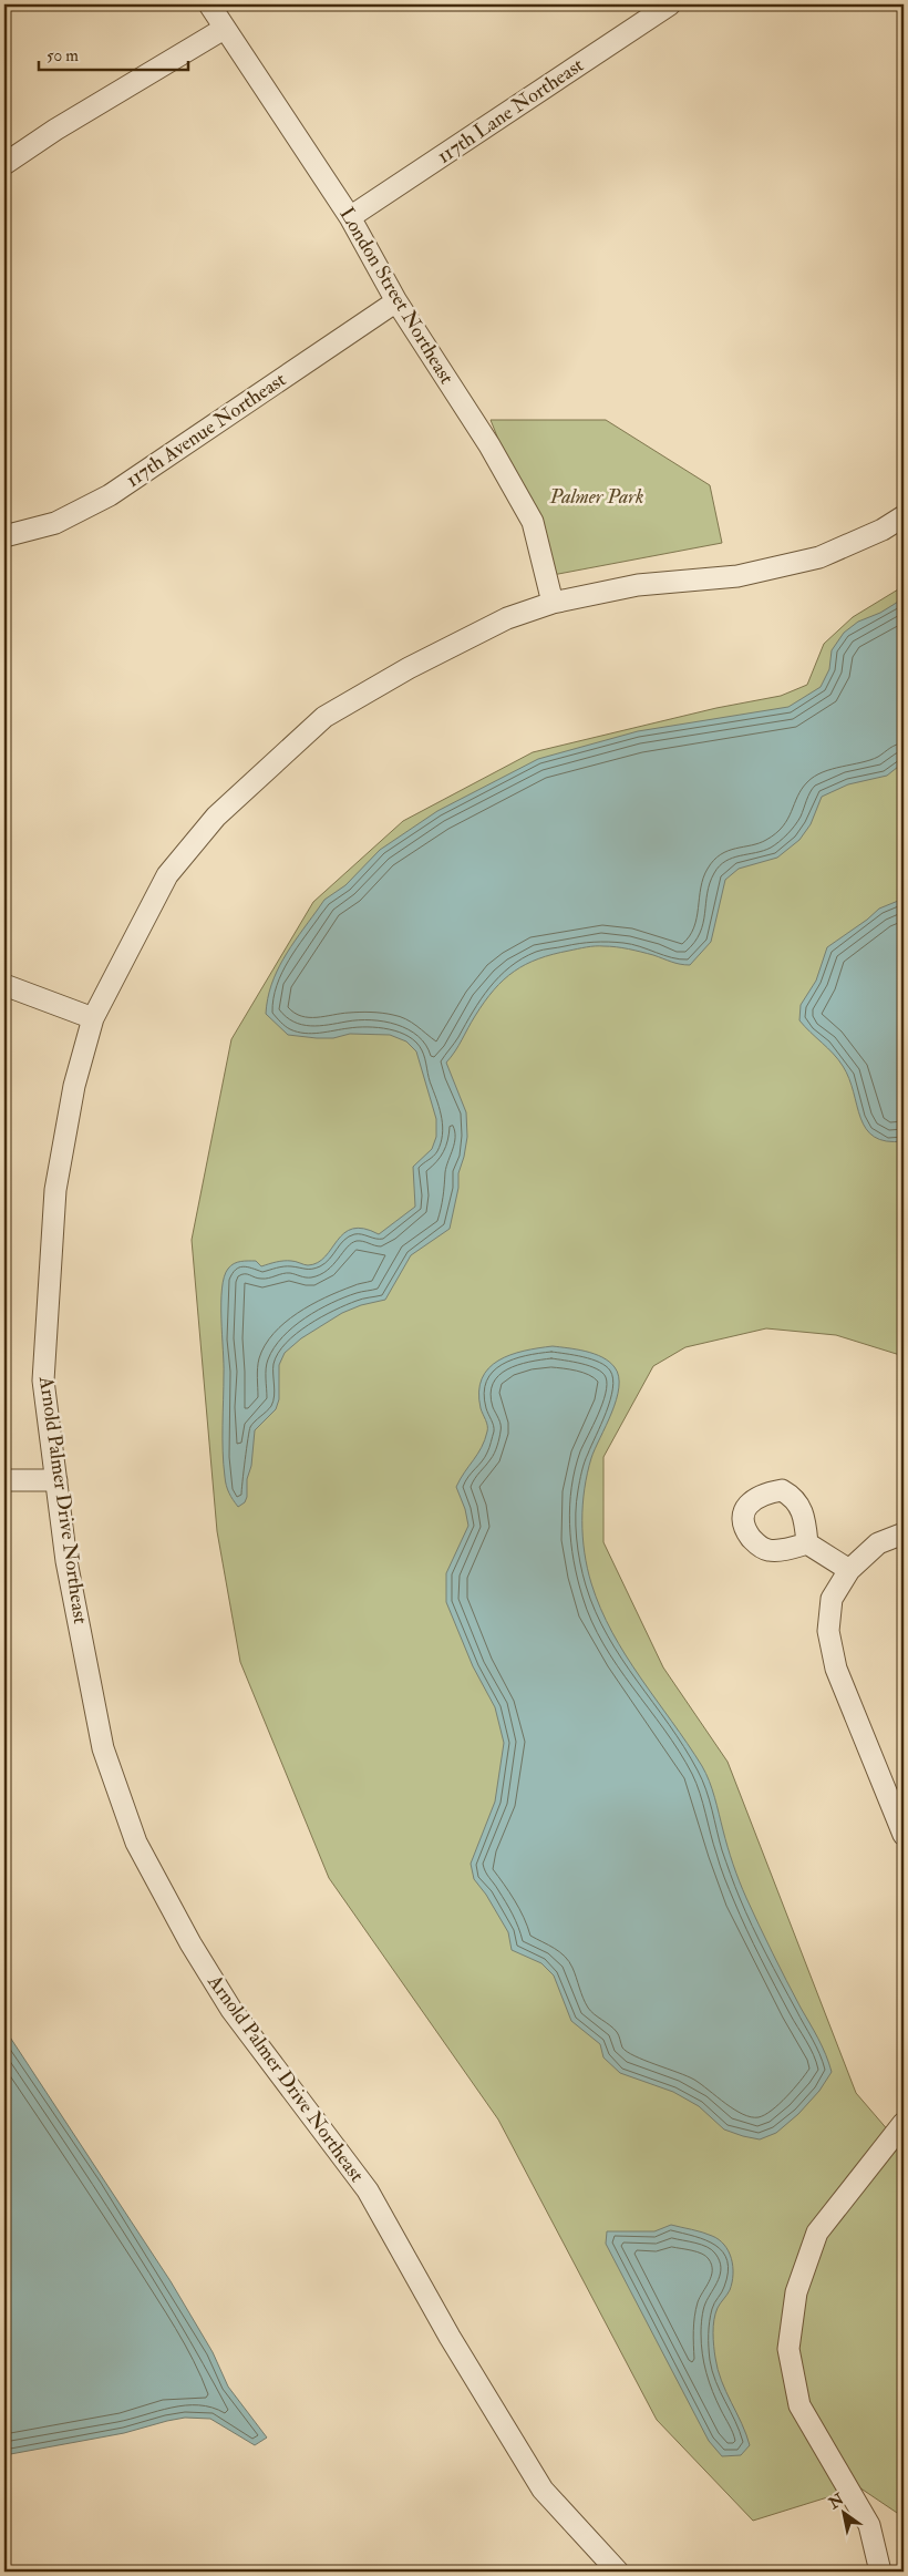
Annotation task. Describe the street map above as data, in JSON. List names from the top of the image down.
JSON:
{
  "streets": {
    "street": [
      "117th Lane Northeast",
      "London Street Northeast",
      "117th Avenue Northeast",
      "Arnold Palmer Drive Northeast"
    ]
  },
  "crossings": [
    ["117th Lane Northeast", "London Street Northeast"],
    ["London Street Northeast", "117th Avenue Northeast"],
    ["London Street Northeast", "Arnold Palmer Drive Northeast"]
  ],
  "parks": ["Palmer Park"],
  "scale_bar": "50 m",
  "north": "top left"
}
